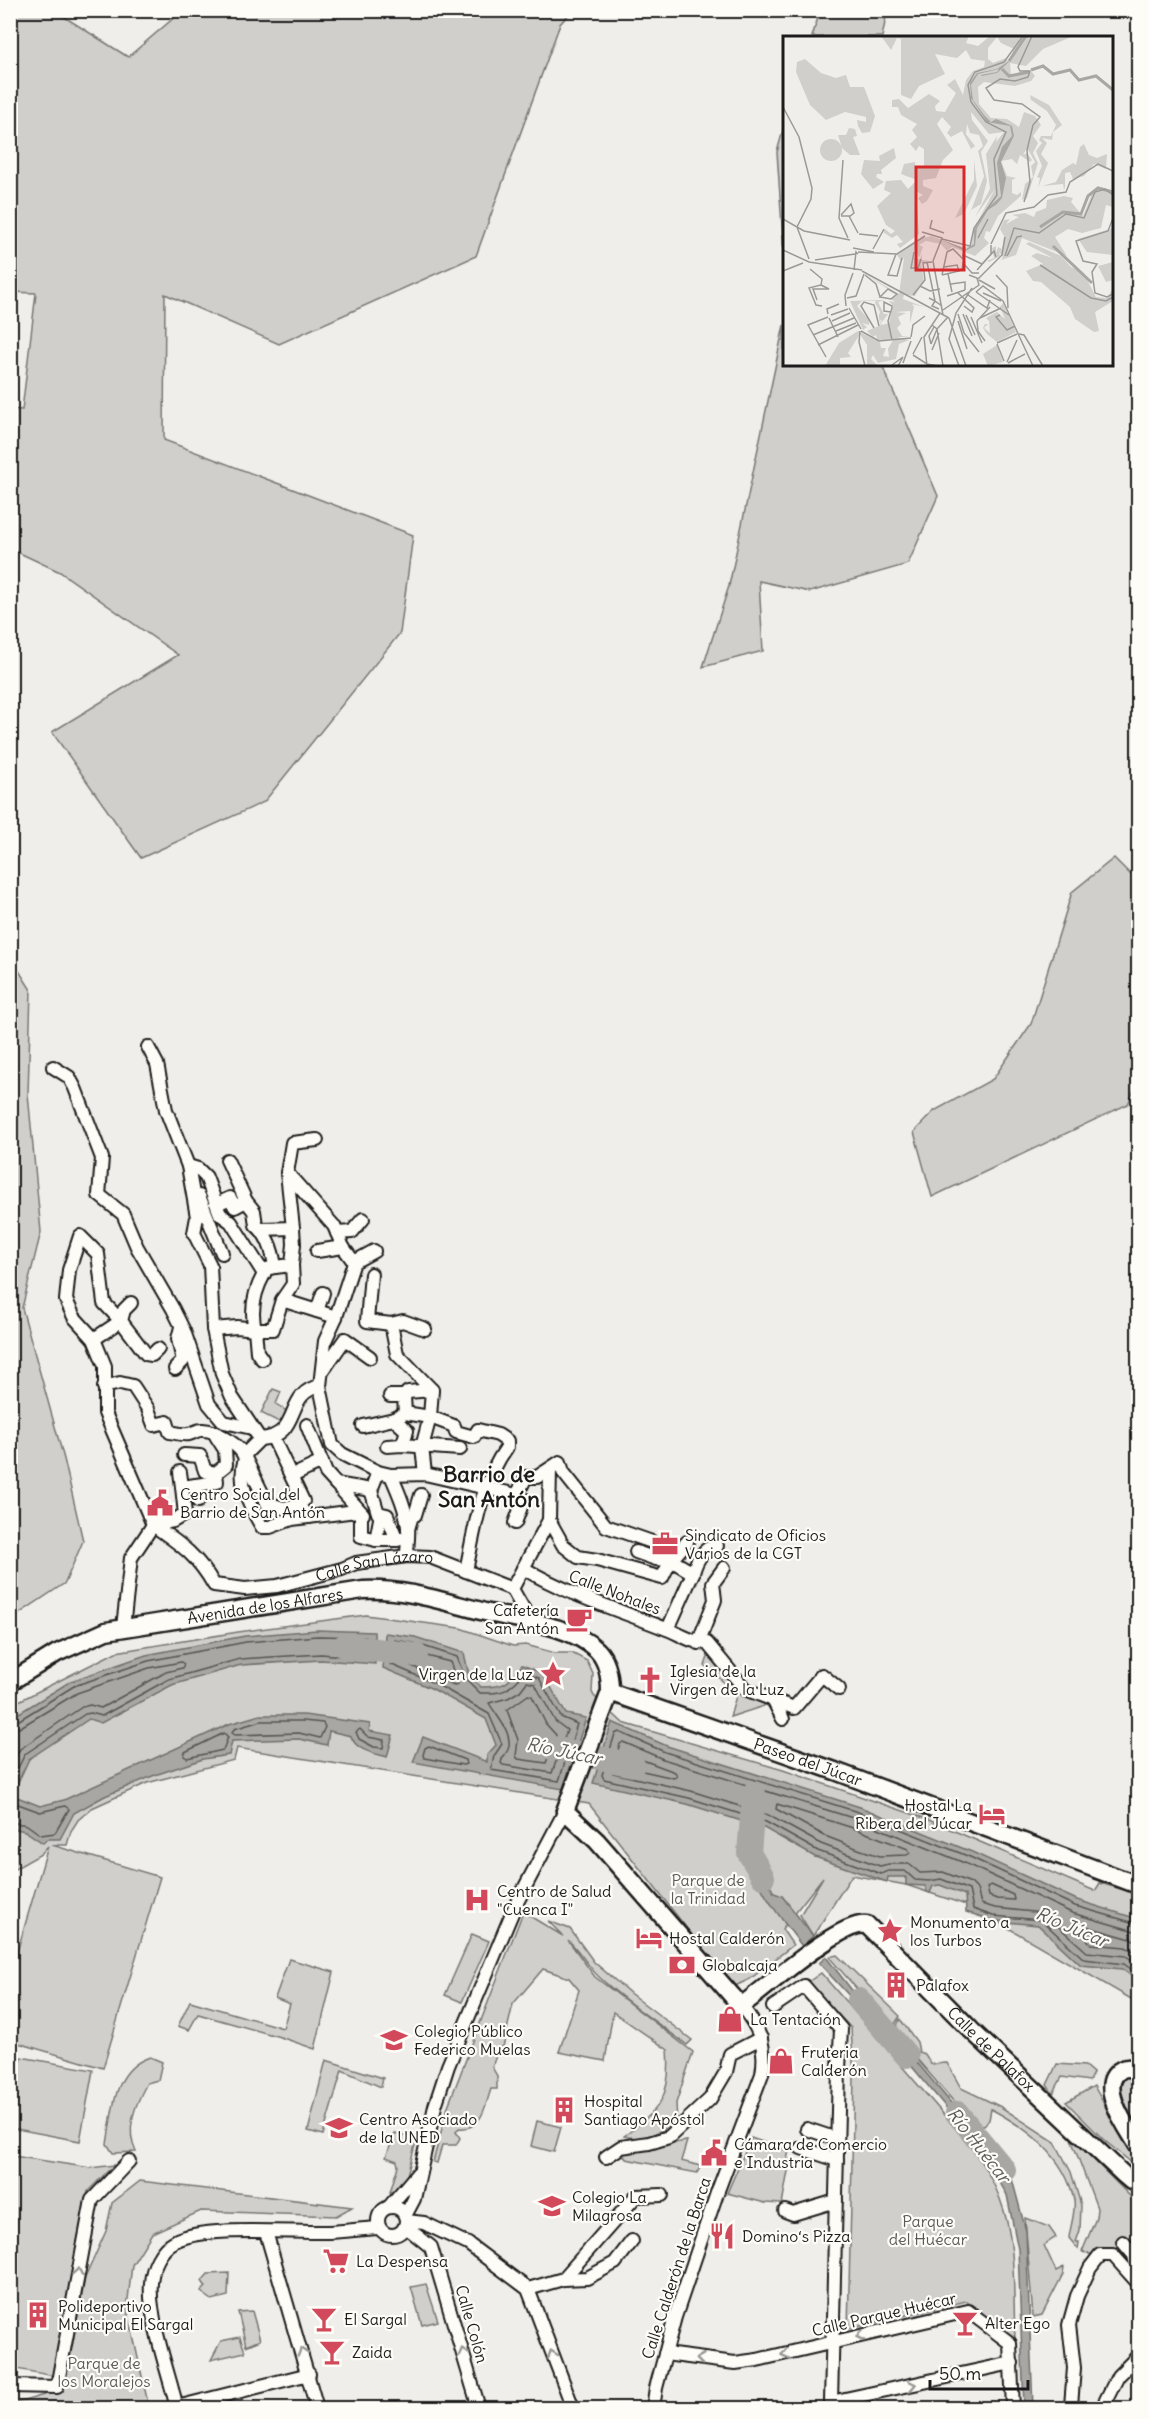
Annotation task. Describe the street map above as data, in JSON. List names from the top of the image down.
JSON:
{
  "streets": {
    "street": [
      "Calle San Lázaro",
      "Calle Nohales",
      "Avenida de los Alfares",
      "Paseo del Júcar",
      "Calle de Palafox",
      "Calle Calderón de la Barca",
      "Calle Parque Huécar",
      "Calle Colón"
    ]
  },
  "crossings": [
    ["Calle de Palafox", "Calle Calderón de la Barca"],
    ["Calle Calderón de la Barca", "Calle Parque Huécar"]
  ],
  "one_way": ["Calle Parque Huécar"],
  "districts": ["Barrio de San Antón"],
  "water": ["Río Júcar", "Río Huécar"],
  "parks": ["Parque de la Trinidad", "Parque del Huécar", "Parque de los Moralejos"],
  "places": {
    "public building": ["Centro Social del Barrio de San Antón", "Cámara de Comercio e Industria"],
    "office": ["Sindicato de Oficios Varios de la CGT"],
    "cafe": ["Cafetería San Antón"],
    "place": ["Virgen de la Luz", "Monumento a los Turbos"],
    "church": ["Iglesia de la Virgen de la Luz"],
    "hotel": ["Hostal La Ribera del Júcar", "Hostal Calderón"],
    "hospital": ["Centro de Salud \"Cuenca I\""],
    "bank": ["Globalcaja"],
    "building": ["Palafox", "Hospital Santiago Apóstol", "Polideportivo Municipal El Sargal"],
    "shop": ["La Tentación", "Fruteria Calderón"],
    "school or university": ["Colegio Público Federico Muelas", "Centro Asociado de la UNED", "Colegio La Milagrosa"],
    "restaurant": ["Domino‘s Pizza"],
    "supermarket": ["La Despensa"],
    "bar": ["El Sargal", "Alter Ego", "Zaida"]
  },
  "scale_bar": "50 m"
}
